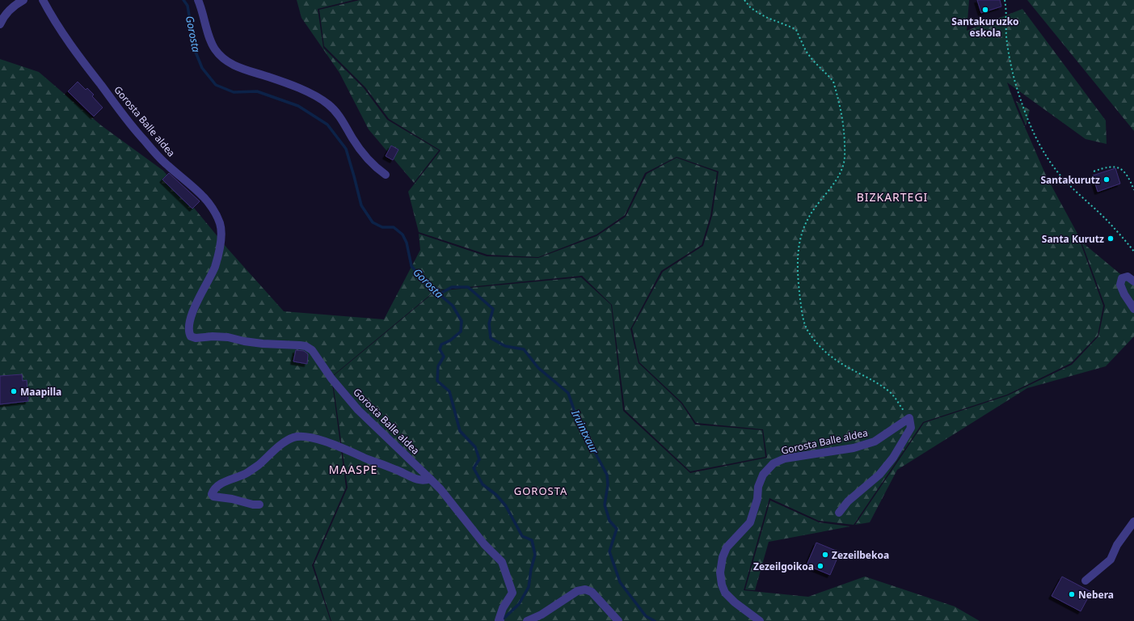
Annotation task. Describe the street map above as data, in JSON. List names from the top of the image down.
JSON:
{
  "streets": {
    "street": ["Gorosta Balle aldea"]
  },
  "districts": ["BIZKARTEGI", "MAASPE", "GOROSTA"],
  "water": ["Gorosta", "Iruintxaur"],
  "places": [
    "Santakuruzko eskola",
    "Santakurutz",
    "Santa Kurutz",
    "Maapilla",
    "Zezeilbekoa",
    "Zezeilgoikoa",
    "Nebera"
  ]
}
